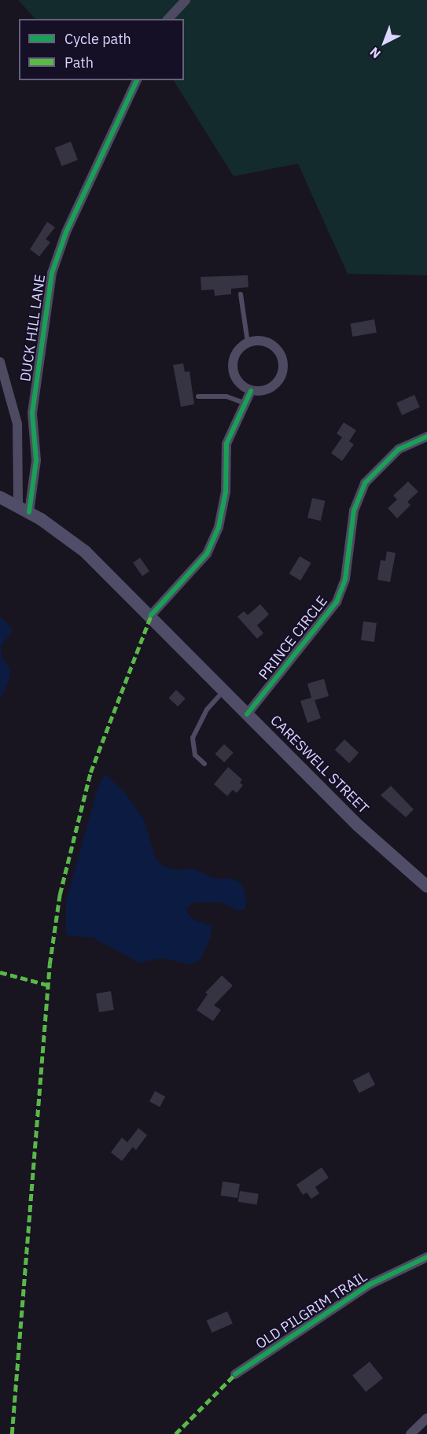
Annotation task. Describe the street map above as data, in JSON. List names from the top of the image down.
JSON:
{
  "streets": {
    "main road": ["CARESWELL STREET"],
    "street": ["DUCK HILL LANE", "PRINCE CIRCLE", "OLD PILGRIM TRAIL"]
  },
  "crossings": [
    ["DUCK HILL LANE", "CARESWELL STREET"],
    ["PRINCE CIRCLE", "CARESWELL STREET"]
  ],
  "legend": ["Cycle path", "Path"],
  "north": "bottom left"
}
